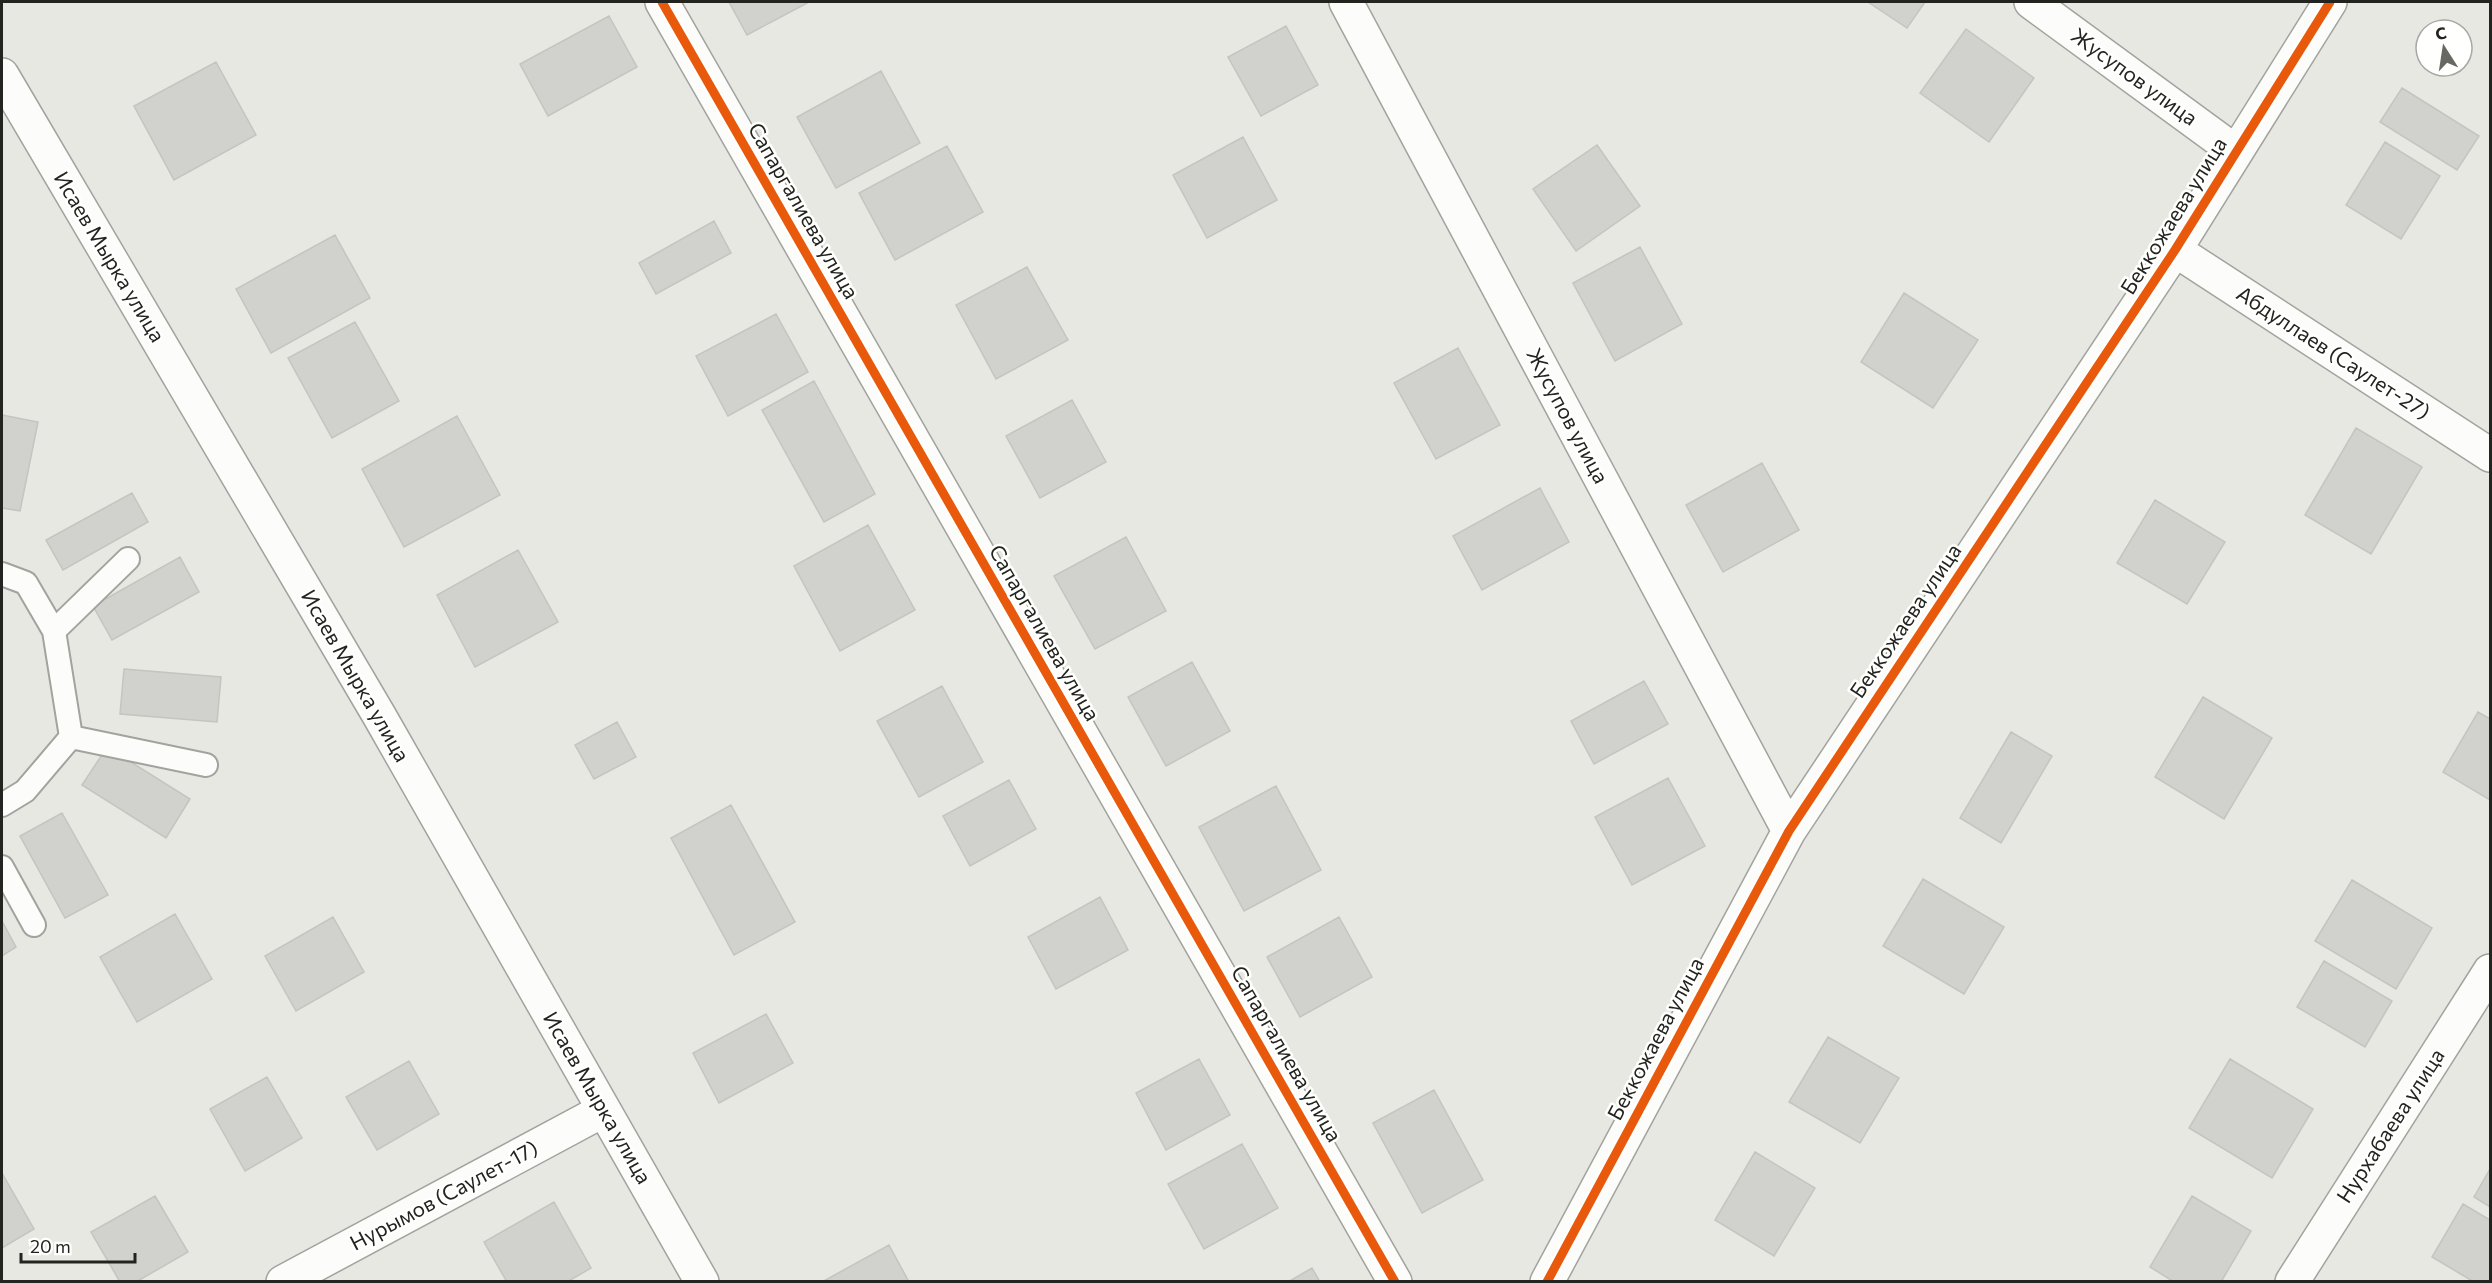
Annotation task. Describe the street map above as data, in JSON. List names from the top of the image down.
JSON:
{
  "streets": {
    "street": [
      "Жусупов улица",
      "Сапаргалиева улица",
      "Беккожаева улица",
      "Исаев Мырка улица",
      "Абдуллаев (Саулет-27)",
      "Нурхабаева улица",
      "Нурымов (Саулет-17)"
    ]
  },
  "crossings": [
    ["Жусупов улица", "Беккожаева улица"],
    ["Беккожаева улица", "Абдуллаев (Саулет-27)"],
    ["Исаев Мырка улица", "Нурымов (Саулет-17)"]
  ],
  "scale_bar": "20 m",
  "north": "top"
}
